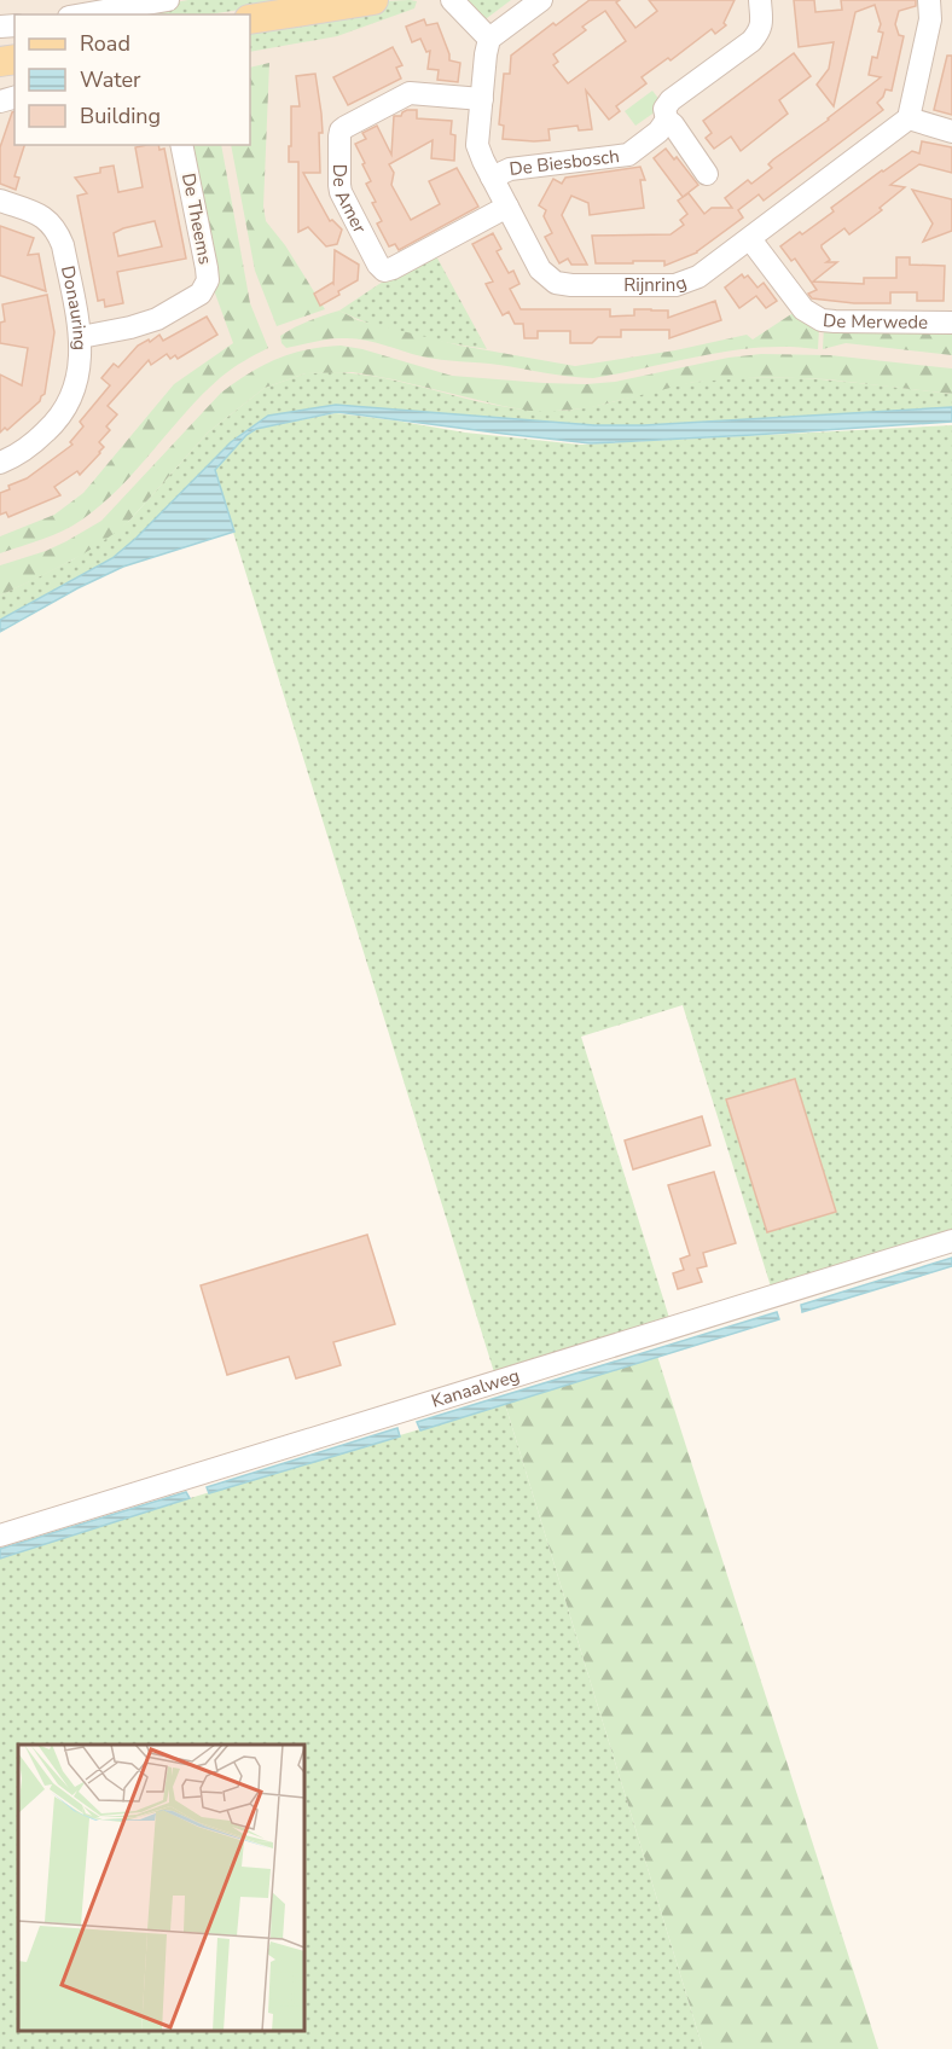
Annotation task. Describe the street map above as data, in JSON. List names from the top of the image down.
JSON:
{
  "streets": {
    "street": [
      "De Biesbosch",
      "De Amer",
      "De Theems",
      "Rijnring",
      "Donauring",
      "De Merwede",
      "Kanaalweg"
    ]
  },
  "crossings": [
    ["De Biesbosch", "Rijnring"],
    ["De Amer", "Rijnring"],
    ["De Theems", "Donauring"],
    ["Rijnring", "De Merwede"]
  ],
  "legend": ["Road", "Water", "Building"]
}
